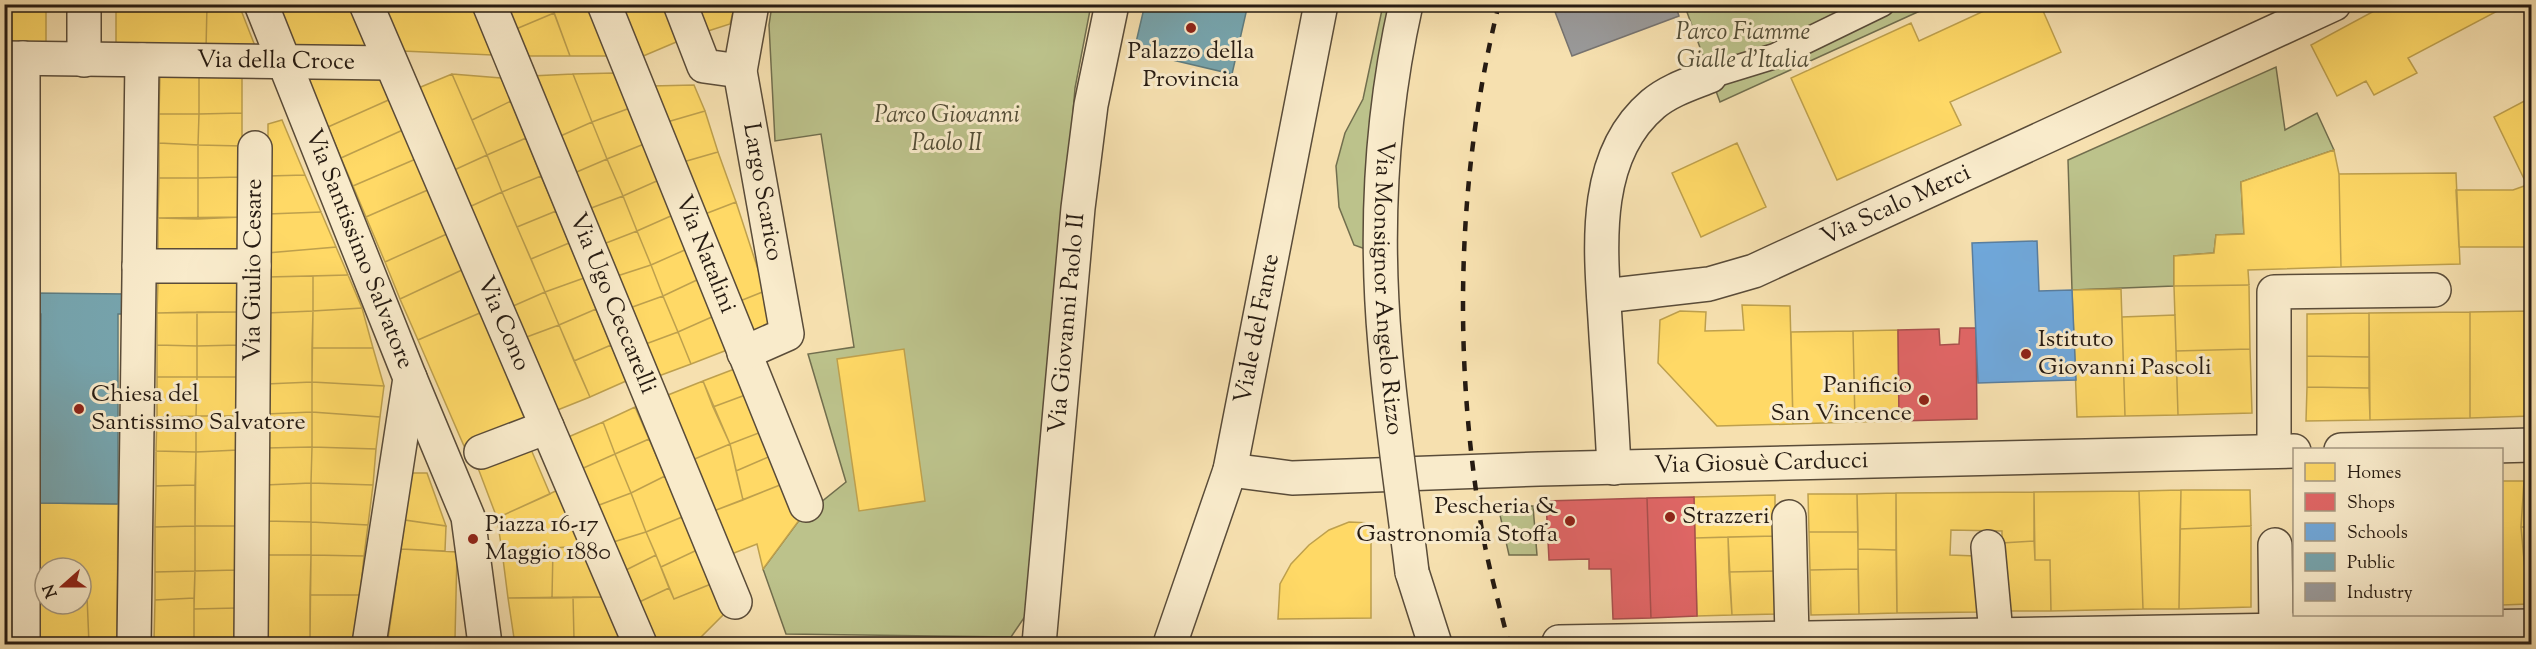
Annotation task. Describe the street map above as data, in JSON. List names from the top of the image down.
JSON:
{
  "streets": {
    "street": [
      "Via della Croce",
      "Largo Scarico",
      "Via Scalo Merci",
      "Via Santissimo Salvatore",
      "Via Natalini",
      "Via Giulio Cesare",
      "Via Monsignor Angelo Rizzo",
      "Via Ugo Ceccarelli",
      "Via Giovanni Paolo II",
      "Via Cono",
      "Viale del Fante",
      "Via Giosuè Carducci"
    ]
  },
  "crossings": [
    ["Via della Croce", "Via Santissimo Salvatore"],
    ["Via della Croce", "Via Cono"],
    ["Largo Scarico", "Via Natalini"],
    ["Viale del Fante", "Via Giosuè Carducci"]
  ],
  "parks": ["Parco Fiamme Gialle d'Italia", "Parco Giovanni Paolo II"],
  "places": [
    "Palazzo della Provincia",
    "Istituto Giovanni Pascoli",
    "Panificio San Vincence",
    "Chiesa del Santissimo Salvatore",
    "Strazzeri",
    "Pescheria & Gastronomia Stoffa",
    "Piazza 16-17 Maggio 1880"
  ],
  "legend": [
    "Homes",
    "Shops",
    "Schools",
    "Public",
    "Industry"
  ],
  "north": "left"
}
